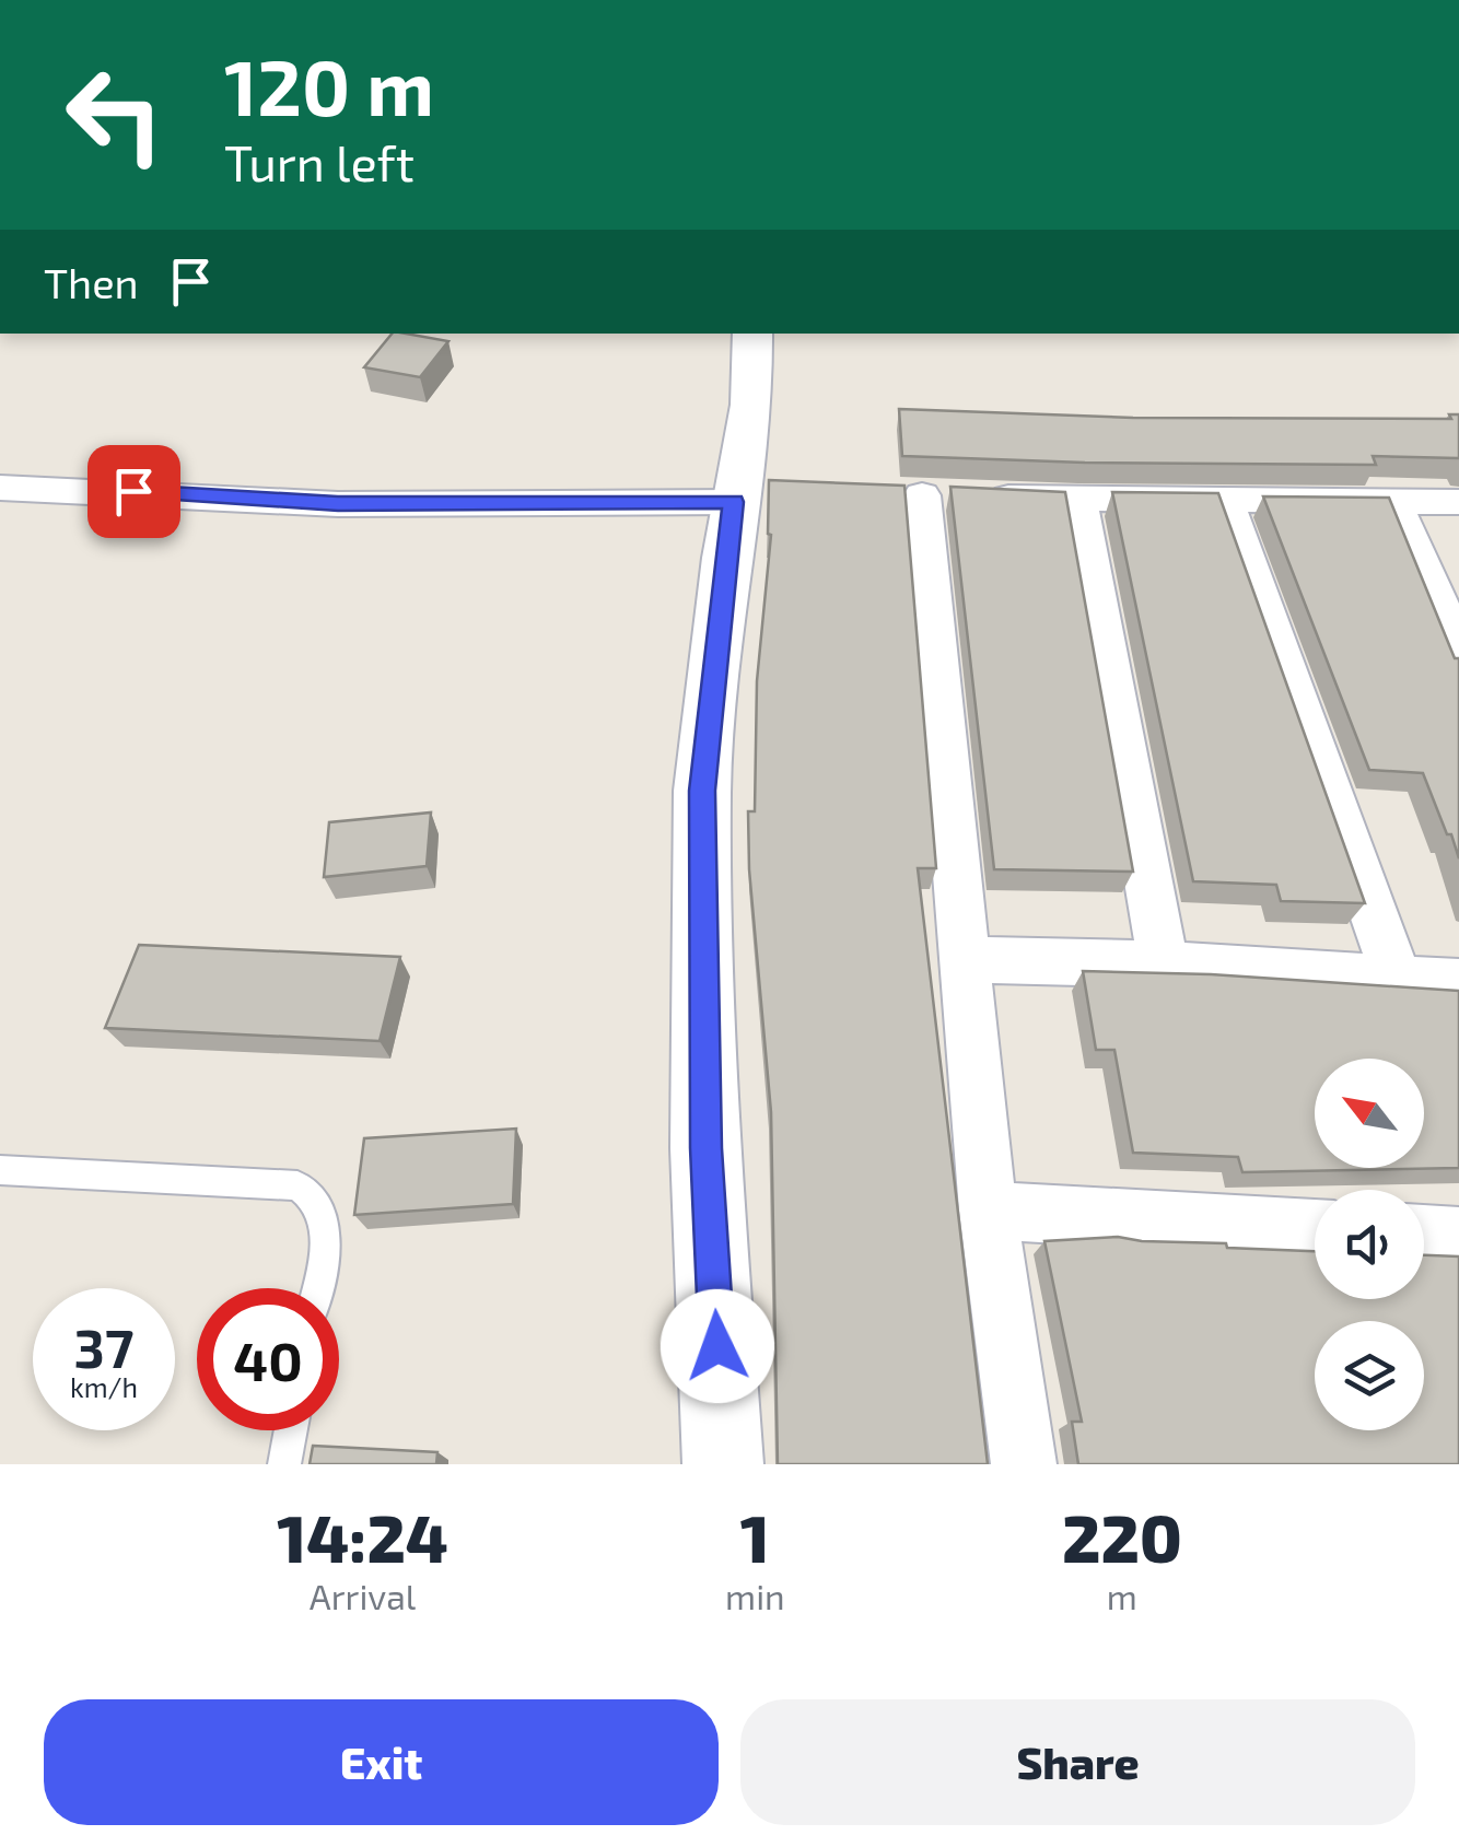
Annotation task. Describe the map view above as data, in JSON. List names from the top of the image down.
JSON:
{
  "north": "top left",
  "page": {
    "turn": ["120 m", "Turn left"],
    "then": "Then",
    "speed": "37 km/h",
    "limit": "40",
    "eta": [
      "14:24",
      "Arrival",
      "1",
      "min",
      "220",
      "m"
    ],
    "buttons": ["Exit", "Share"]
  }
}
